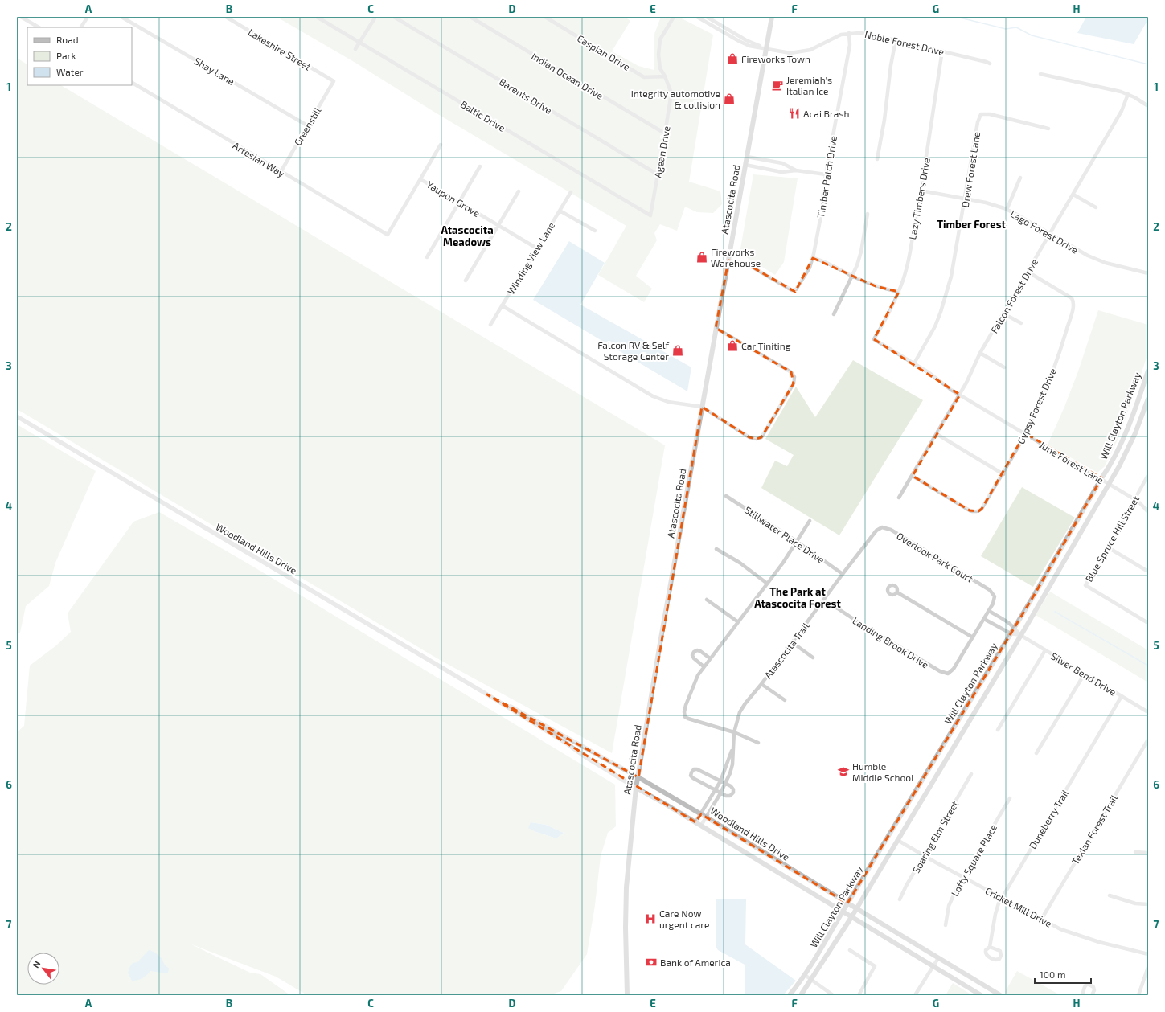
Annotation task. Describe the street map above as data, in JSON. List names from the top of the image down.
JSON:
{
  "streets": {
    "main road": ["Atascocita Road", "Will Clayton Parkway", "Woodland Hills Drive"],
    "street": [
      "Noble Forest Drive",
      "Lakeshire Street",
      "Caspian Drive",
      "Shay Lane",
      "Indian Ocean Drive",
      "Barents Drive",
      "Baltic Drive",
      "Greenstill",
      "Agean Drive",
      "Artesian Way",
      "Drew Forest Lane",
      "Timber Patch Drive",
      "Yaupon Grove",
      "Lazy Timbers Drive",
      "Lago Forest Drive",
      "Winding View Lane",
      "Falcon Forest Drive",
      "Gypsy Forest Drive",
      "June Forest Lane",
      "Stillwater Place Drive",
      "Blue Spruce Hill Street",
      "Overlook Park Court",
      "Landing Brook Drive",
      "Atascocita Trail",
      "Silver Bend Drive",
      "Duneberry Trail",
      "Texian Forest Trail",
      "Soaring Elm Street",
      "Lofty Square Place",
      "Cricket Mill Drive"
    ]
  },
  "crossings": [
    ["Noble Forest Drive", "Timber Patch Drive"],
    ["Noble Forest Drive", "Lazy Timbers Drive"],
    ["Noble Forest Drive", "Atascocita Road"],
    ["Lakeshire Street", "Greenstill"],
    ["Caspian Drive", "Agean Drive"],
    ["Shay Lane", "Greenstill"],
    ["Indian Ocean Drive", "Agean Drive"],
    ["Barents Drive", "Agean Drive"],
    ["Baltic Drive", "Agean Drive"],
    ["Greenstill", "Artesian Way"],
    ["Artesian Way", "Yaupon Grove"],
    ["Drew Forest Lane", "Lago Forest Drive"],
    ["Drew Forest Lane", "June Forest Lane"],
    ["Timber Patch Drive", "Atascocita Road"],
    ["Yaupon Grove", "Winding View Lane"],
    ["Lazy Timbers Drive", "Lago Forest Drive"],
    ["Lazy Timbers Drive", "June Forest Lane"],
    ["Atascocita Road", "Woodland Hills Drive"],
    ["Lago Forest Drive", "Falcon Forest Drive"],
    ["Falcon Forest Drive", "Gypsy Forest Drive"],
    ["Falcon Forest Drive", "June Forest Lane"],
    ["Gypsy Forest Drive", "June Forest Lane"],
    ["Will Clayton Parkway", "June Forest Lane"],
    ["Will Clayton Parkway", "Woodland Hills Drive"],
    ["Will Clayton Parkway", "Silver Bend Drive"],
    ["Will Clayton Parkway", "Cricket Mill Drive"],
    ["June Forest Lane", "Blue Spruce Hill Street"],
    ["Stillwater Place Drive", "Atascocita Trail"],
    ["Woodland Hills Drive", "Atascocita Trail"],
    ["Overlook Park Court", "Atascocita Trail"],
    ["Overlook Park Court", "Silver Bend Drive"],
    ["Landing Brook Drive", "Atascocita Trail"],
    ["Silver Bend Drive", "Duneberry Trail"],
    ["Duneberry Trail", "Cricket Mill Drive"],
    ["Texian Forest Trail", "Cricket Mill Drive"],
    ["Soaring Elm Street", "Cricket Mill Drive"],
    ["Lofty Square Place", "Cricket Mill Drive"]
  ],
  "districts": ["Timber Forest", "Atascocita Meadows", "The Park at Atascocita Forest"],
  "places": {
    "shop": [
      "Fireworks Town",
      "Integrity automotive & collision",
      "Fireworks Warehouse",
      "Car Tiniting",
      "Falcon RV & Self Storage Center"
    ],
    "cafe": ["Jeremiah's Italian Ice"],
    "restaurant": ["Acai Brash"],
    "school or university": ["Humble Middle School"],
    "hospital": ["Care Now urgent care"],
    "bank": ["Bank of America"]
  },
  "legend": ["Road", "Park", "Water"],
  "scale_bar": "100 m",
  "north": "top left",
  "grid": {
    "columns": [
      "A",
      "B",
      "C",
      "D",
      "E",
      "F",
      "G",
      "H"
    ],
    "rows": [
      "1",
      "2",
      "3",
      "4",
      "5",
      "6",
      "7"
    ]
  }
}
